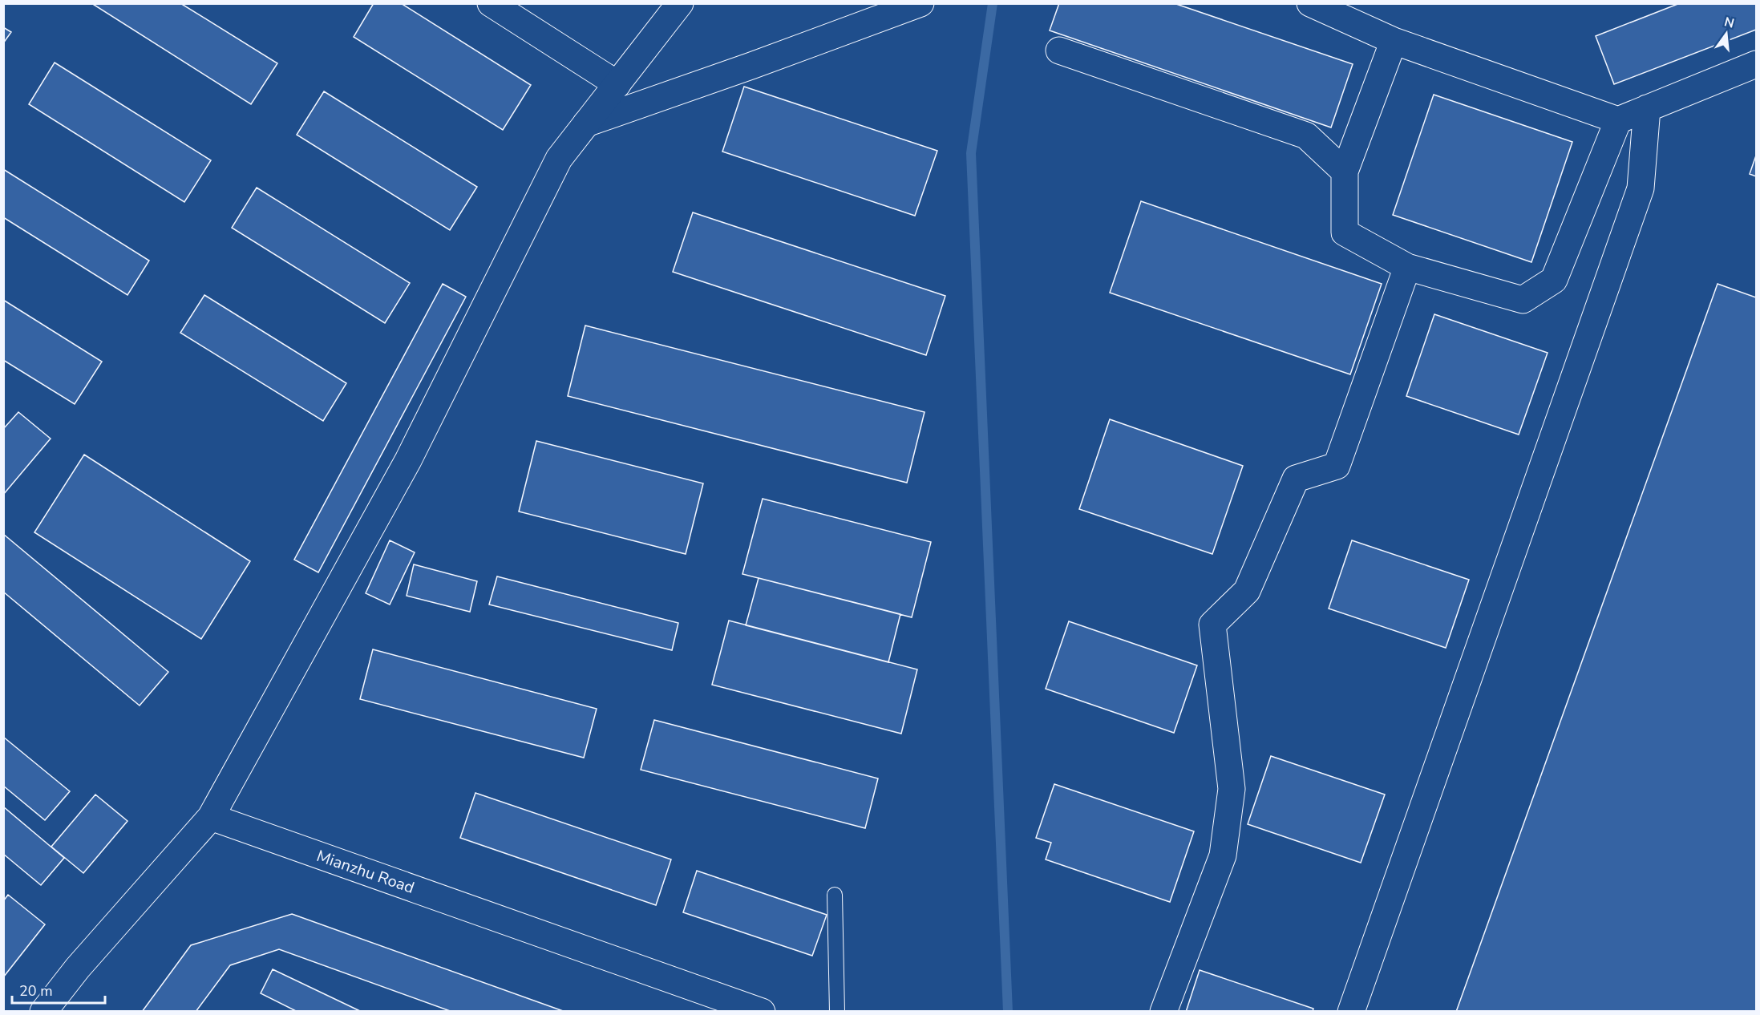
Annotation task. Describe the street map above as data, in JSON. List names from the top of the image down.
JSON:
{
  "streets": {
    "street": ["Mianzhu Road"]
  },
  "scale_bar": "20 m",
  "north": "top"
}
